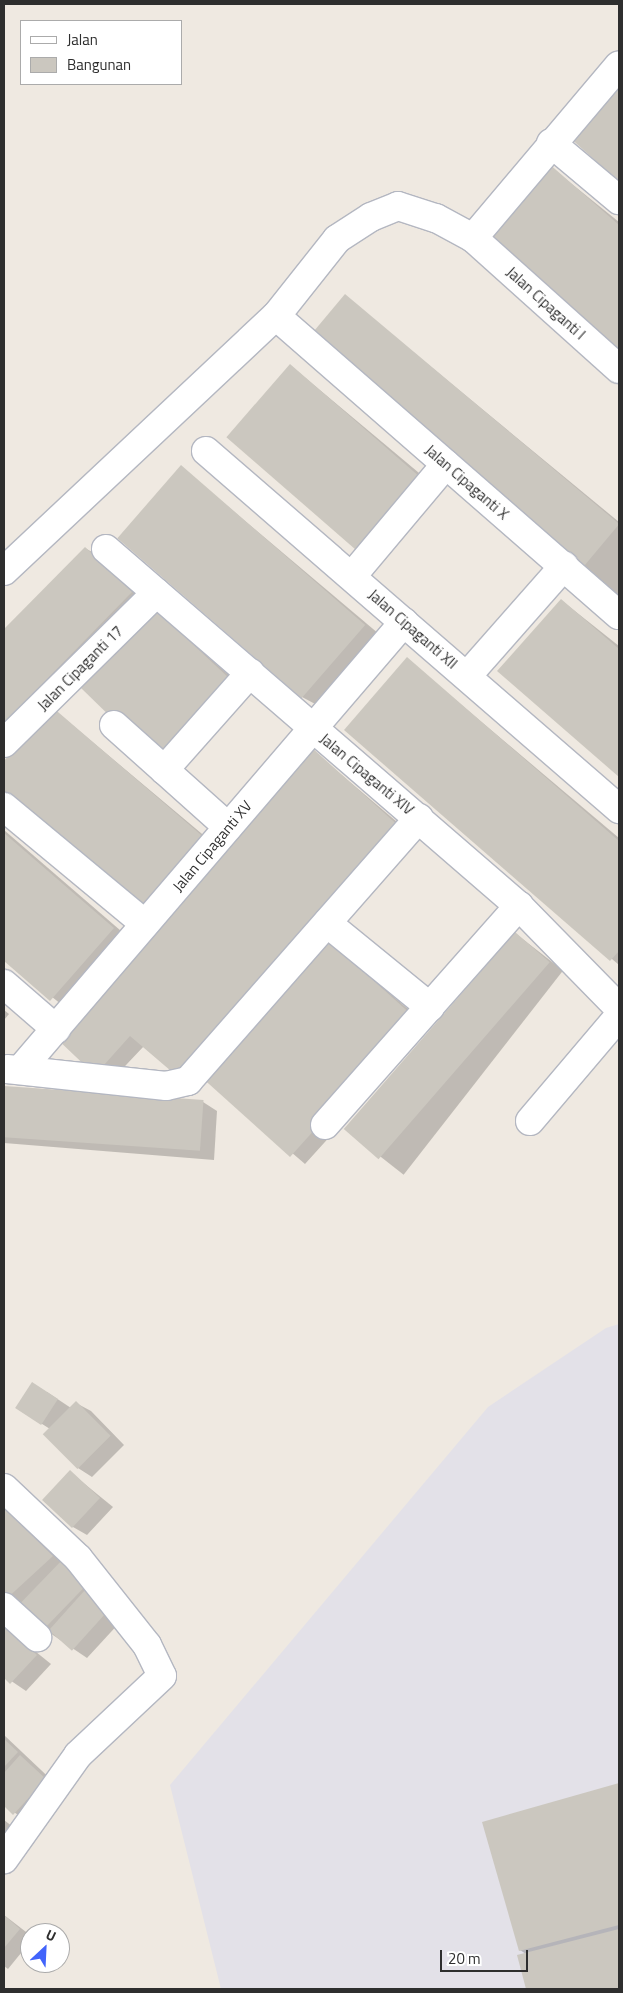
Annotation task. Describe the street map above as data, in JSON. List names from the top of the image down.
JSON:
{
  "streets": {
    "street": [
      "Jalan Cipaganti I",
      "Jalan Cipaganti X",
      "Jalan Cipaganti XII",
      "Jalan Cipaganti 17",
      "Jalan Cipaganti XIV",
      "Jalan Cipaganti XV"
    ]
  },
  "crossings": [
    ["Jalan Cipaganti I", "Jalan Cipaganti X"],
    ["Jalan Cipaganti XII", "Jalan Cipaganti XV"],
    ["Jalan Cipaganti 17", "Jalan Cipaganti XIV"],
    ["Jalan Cipaganti XIV", "Jalan Cipaganti XV"]
  ],
  "legend": ["Jalan", "Bangunan"],
  "scale_bar": "20 m",
  "north": "top right"
}
